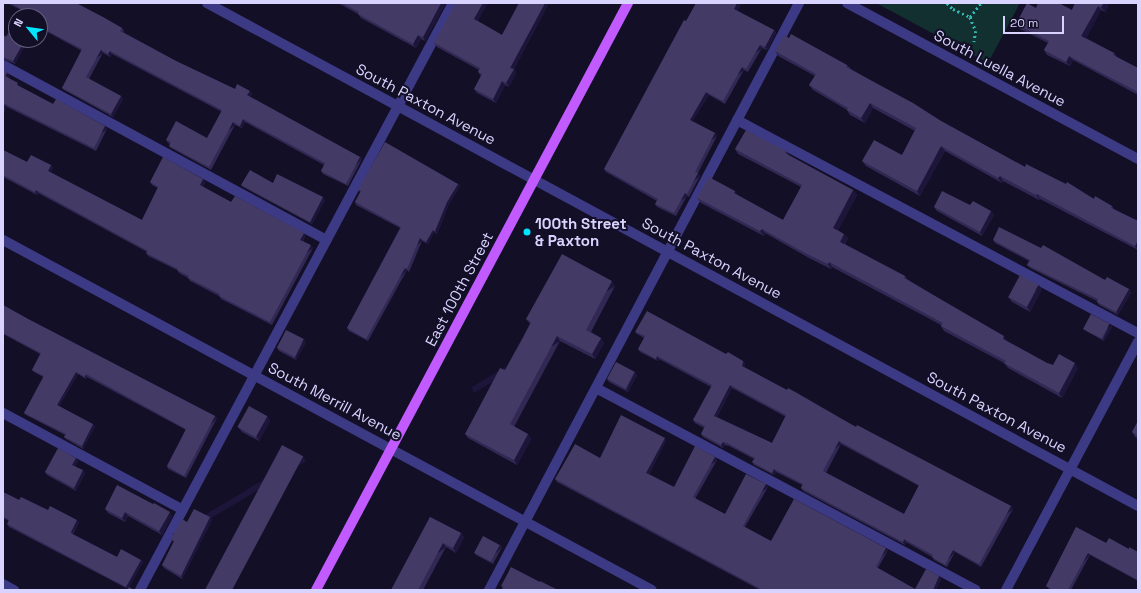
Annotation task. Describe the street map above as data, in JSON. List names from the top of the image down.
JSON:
{
  "streets": {
    "main road": ["East 100th Street"],
    "street": ["South Luella Avenue", "South Paxton Avenue", "South Merrill Avenue"]
  },
  "crossings": [
    ["South Paxton Avenue", "East 100th Street"],
    ["East 100th Street", "South Merrill Avenue"]
  ],
  "places": ["100th Street & Paxton"],
  "scale_bar": "20 m",
  "north": "top left"
}
